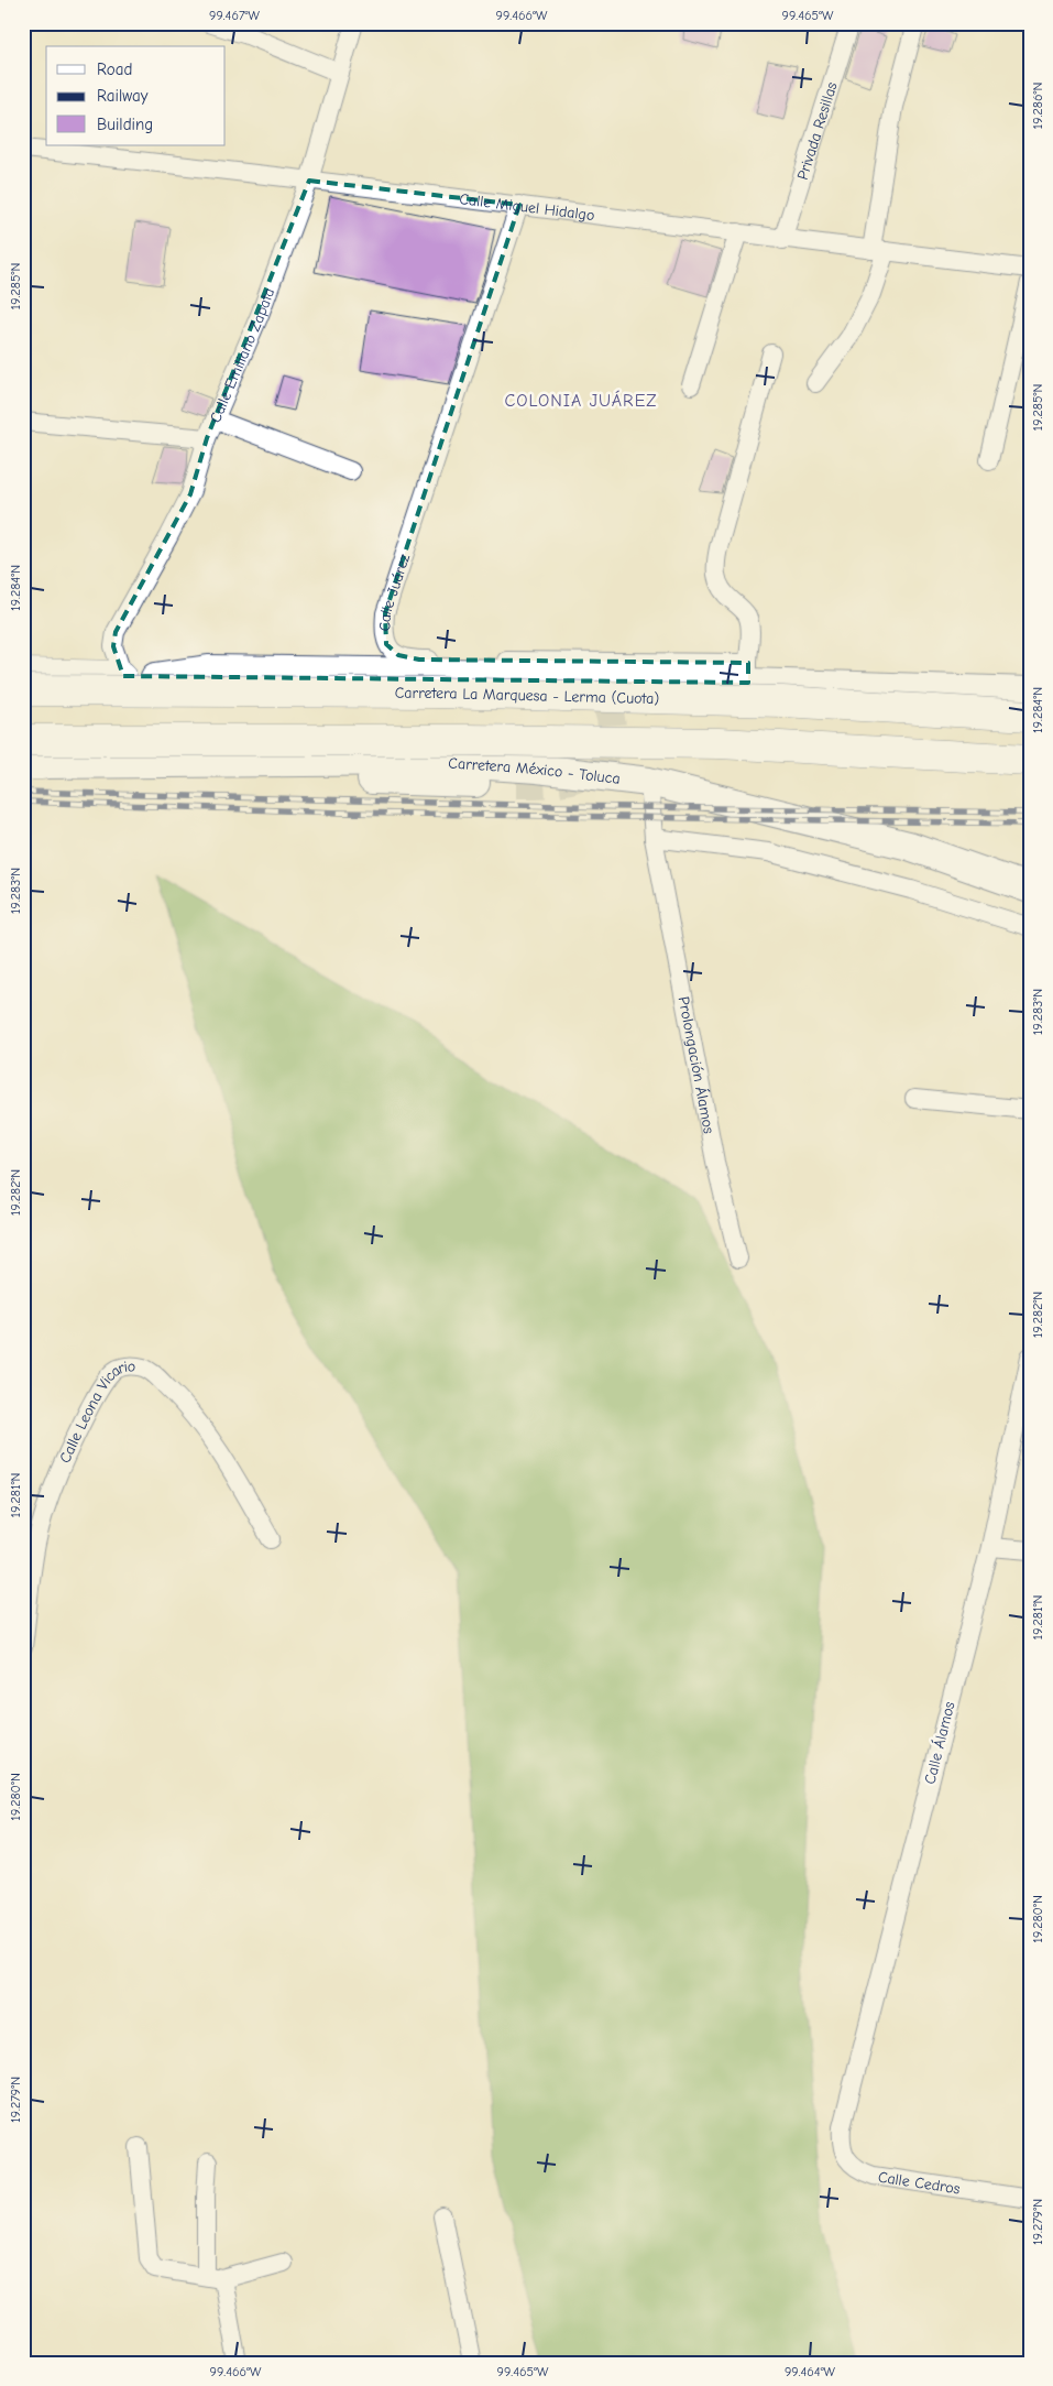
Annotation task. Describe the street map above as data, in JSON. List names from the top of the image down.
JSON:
{
  "streets": {
    "highway": ["Carretera La Marquesa - Lerma (Cuota)"],
    "main road": ["Carretera México - Toluca"],
    "street": [
      "Privada Resillas",
      "Calle Miguel Hidalgo",
      "Calle Emiliano Zapata",
      "Calle Juárez",
      "Prolongación Álamos",
      "Calle Leona Vicario",
      "Calle Álamos",
      "Calle Cedros"
    ]
  },
  "crossings": [
    ["Privada Resillas", "Calle Miguel Hidalgo"],
    ["Calle Miguel Hidalgo", "Calle Emiliano Zapata"],
    ["Calle Miguel Hidalgo", "Calle Juárez"],
    ["Carretera México - Toluca", "Prolongación Álamos"],
    ["Calle Álamos", "Calle Cedros"]
  ],
  "districts": ["COLONIA JUÁREZ"],
  "legend": ["Road", "Railway", "Building"],
  "coordinates": [
    "99.467°W",
    "99.466°W",
    "99.465°W",
    "19.286°N",
    "19.285°N",
    "19.284°N",
    "19.283°N",
    "19.282°N",
    "19.281°N",
    "19.280°N",
    "19.279°N",
    "99.464°W"
  ]
}
